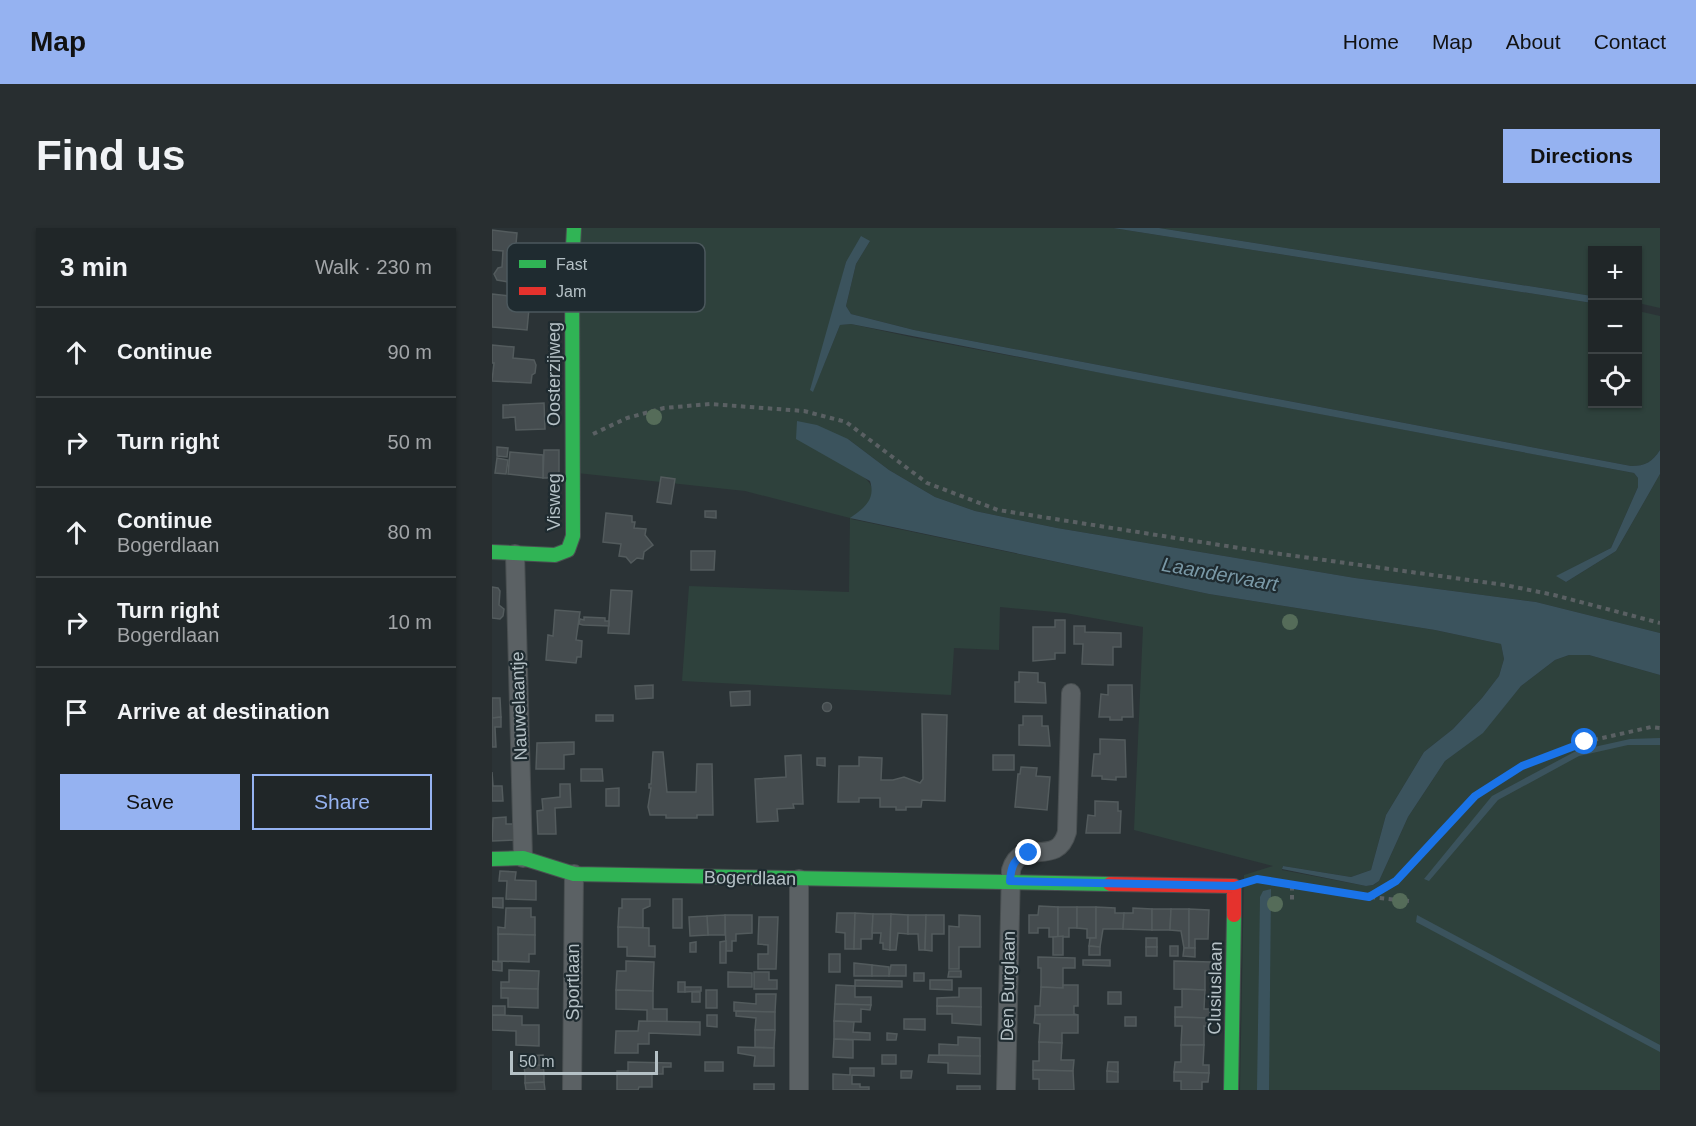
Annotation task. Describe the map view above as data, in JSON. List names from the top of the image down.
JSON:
{
  "streets": {
    "street": [
      "Oosterzijweg",
      "Visweg",
      "Nauwelaantje",
      "Bogerdlaan",
      "Sportlaan",
      "Den Burglaan",
      "Clusiuslaan"
    ]
  },
  "crossings": [
    ["Oosterzijweg", "Visweg"],
    ["Visweg", "Nauwelaantje"],
    ["Nauwelaantje", "Bogerdlaan"],
    ["Bogerdlaan", "Sportlaan"],
    ["Bogerdlaan", "Den Burglaan"],
    ["Bogerdlaan", "Clusiuslaan"]
  ],
  "water": ["Laandervaart"],
  "legend": ["Fast", "Jam"],
  "scale_bar": "50 m",
  "page": {
    "header": "Map",
    "nav": [
      "Home",
      "Map",
      "About",
      "Contact"
    ],
    "buttons": [
      "Directions",
      ["Save", "Share"]
    ],
    "title": "Find us",
    "heading": ["3 min", "Walk · 230 m"],
    "map_buttons": ["+", "−"],
    "list": [
      ["Continue", "90 m"],
      ["Turn right", "50 m"],
      ["Continue", "Bogerdlaan", "80 m"],
      ["Turn right", "Bogerdlaan", "10 m"],
      "Arrive at destination"
    ],
    "scale": "50 m"
  }
}
